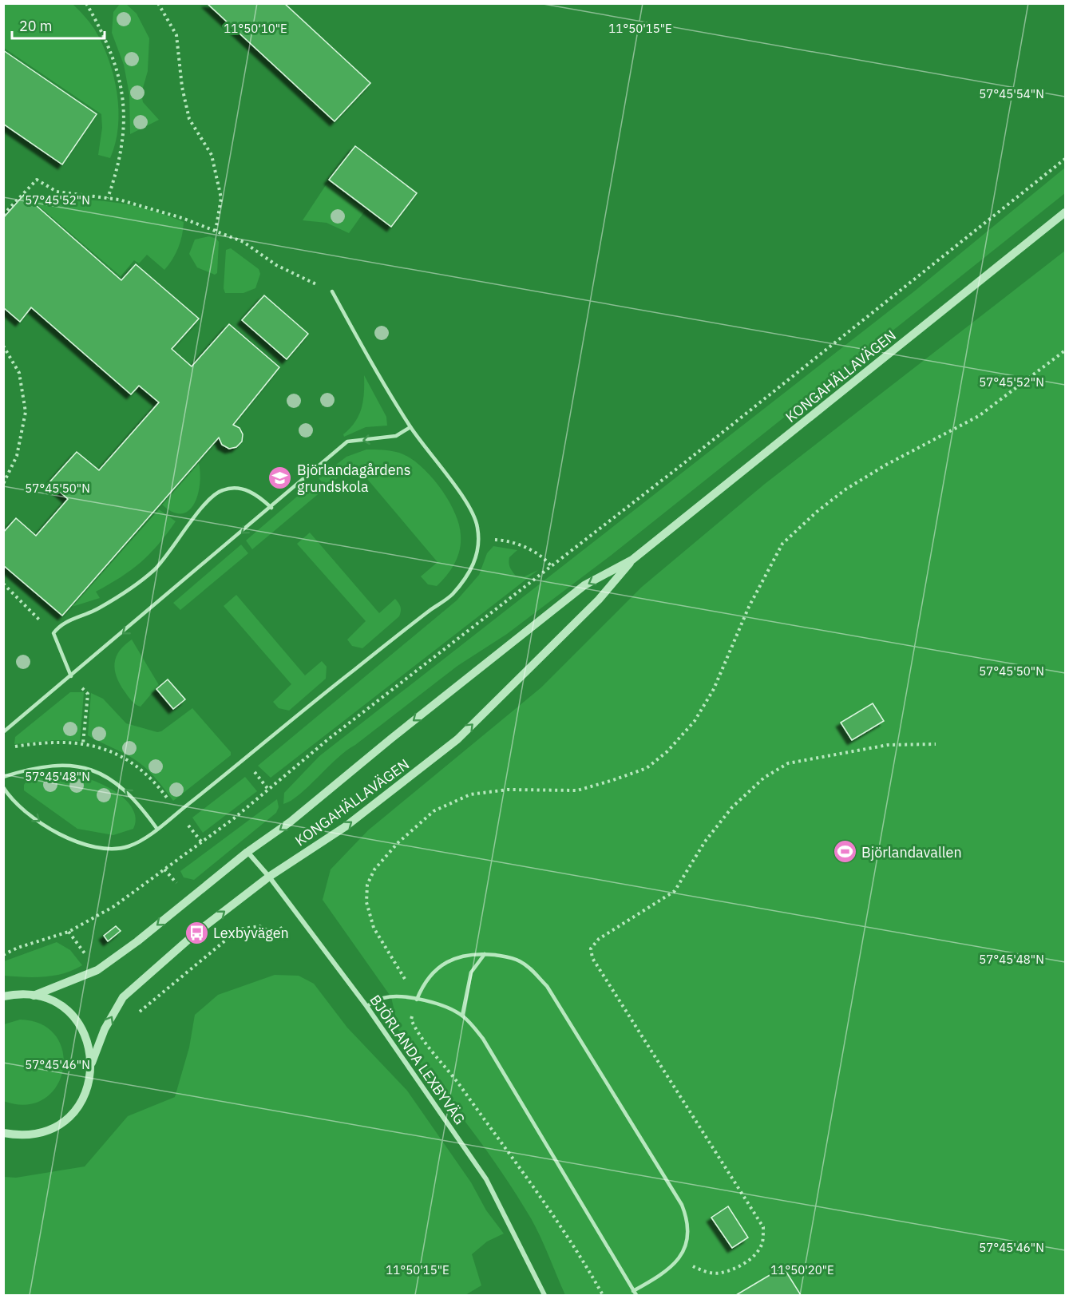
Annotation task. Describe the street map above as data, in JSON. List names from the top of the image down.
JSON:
{
  "streets": {
    "street": ["KONGAHÄLLAVÄGEN", "BJÖRLANDA LEXBYVÄG"]
  },
  "crossings": [
    ["KONGAHÄLLAVÄGEN", "BJÖRLANDA LEXBYVÄG"]
  ],
  "places": {
    "school or university": ["Björlandagårdens grundskola"],
    "sports": ["Björlandavallen"],
    "bus stop": ["Lexbyvägen"]
  },
  "scale_bar": "20 m",
  "coordinates": [
    "11°50'10\"E",
    "11°50'15\"E",
    "57°45'54\"N",
    "57°45'52\"N",
    "57°45'50\"N",
    "57°45'48\"N",
    "57°45'46\"N",
    "11°50'20\"E"
  ]
}
